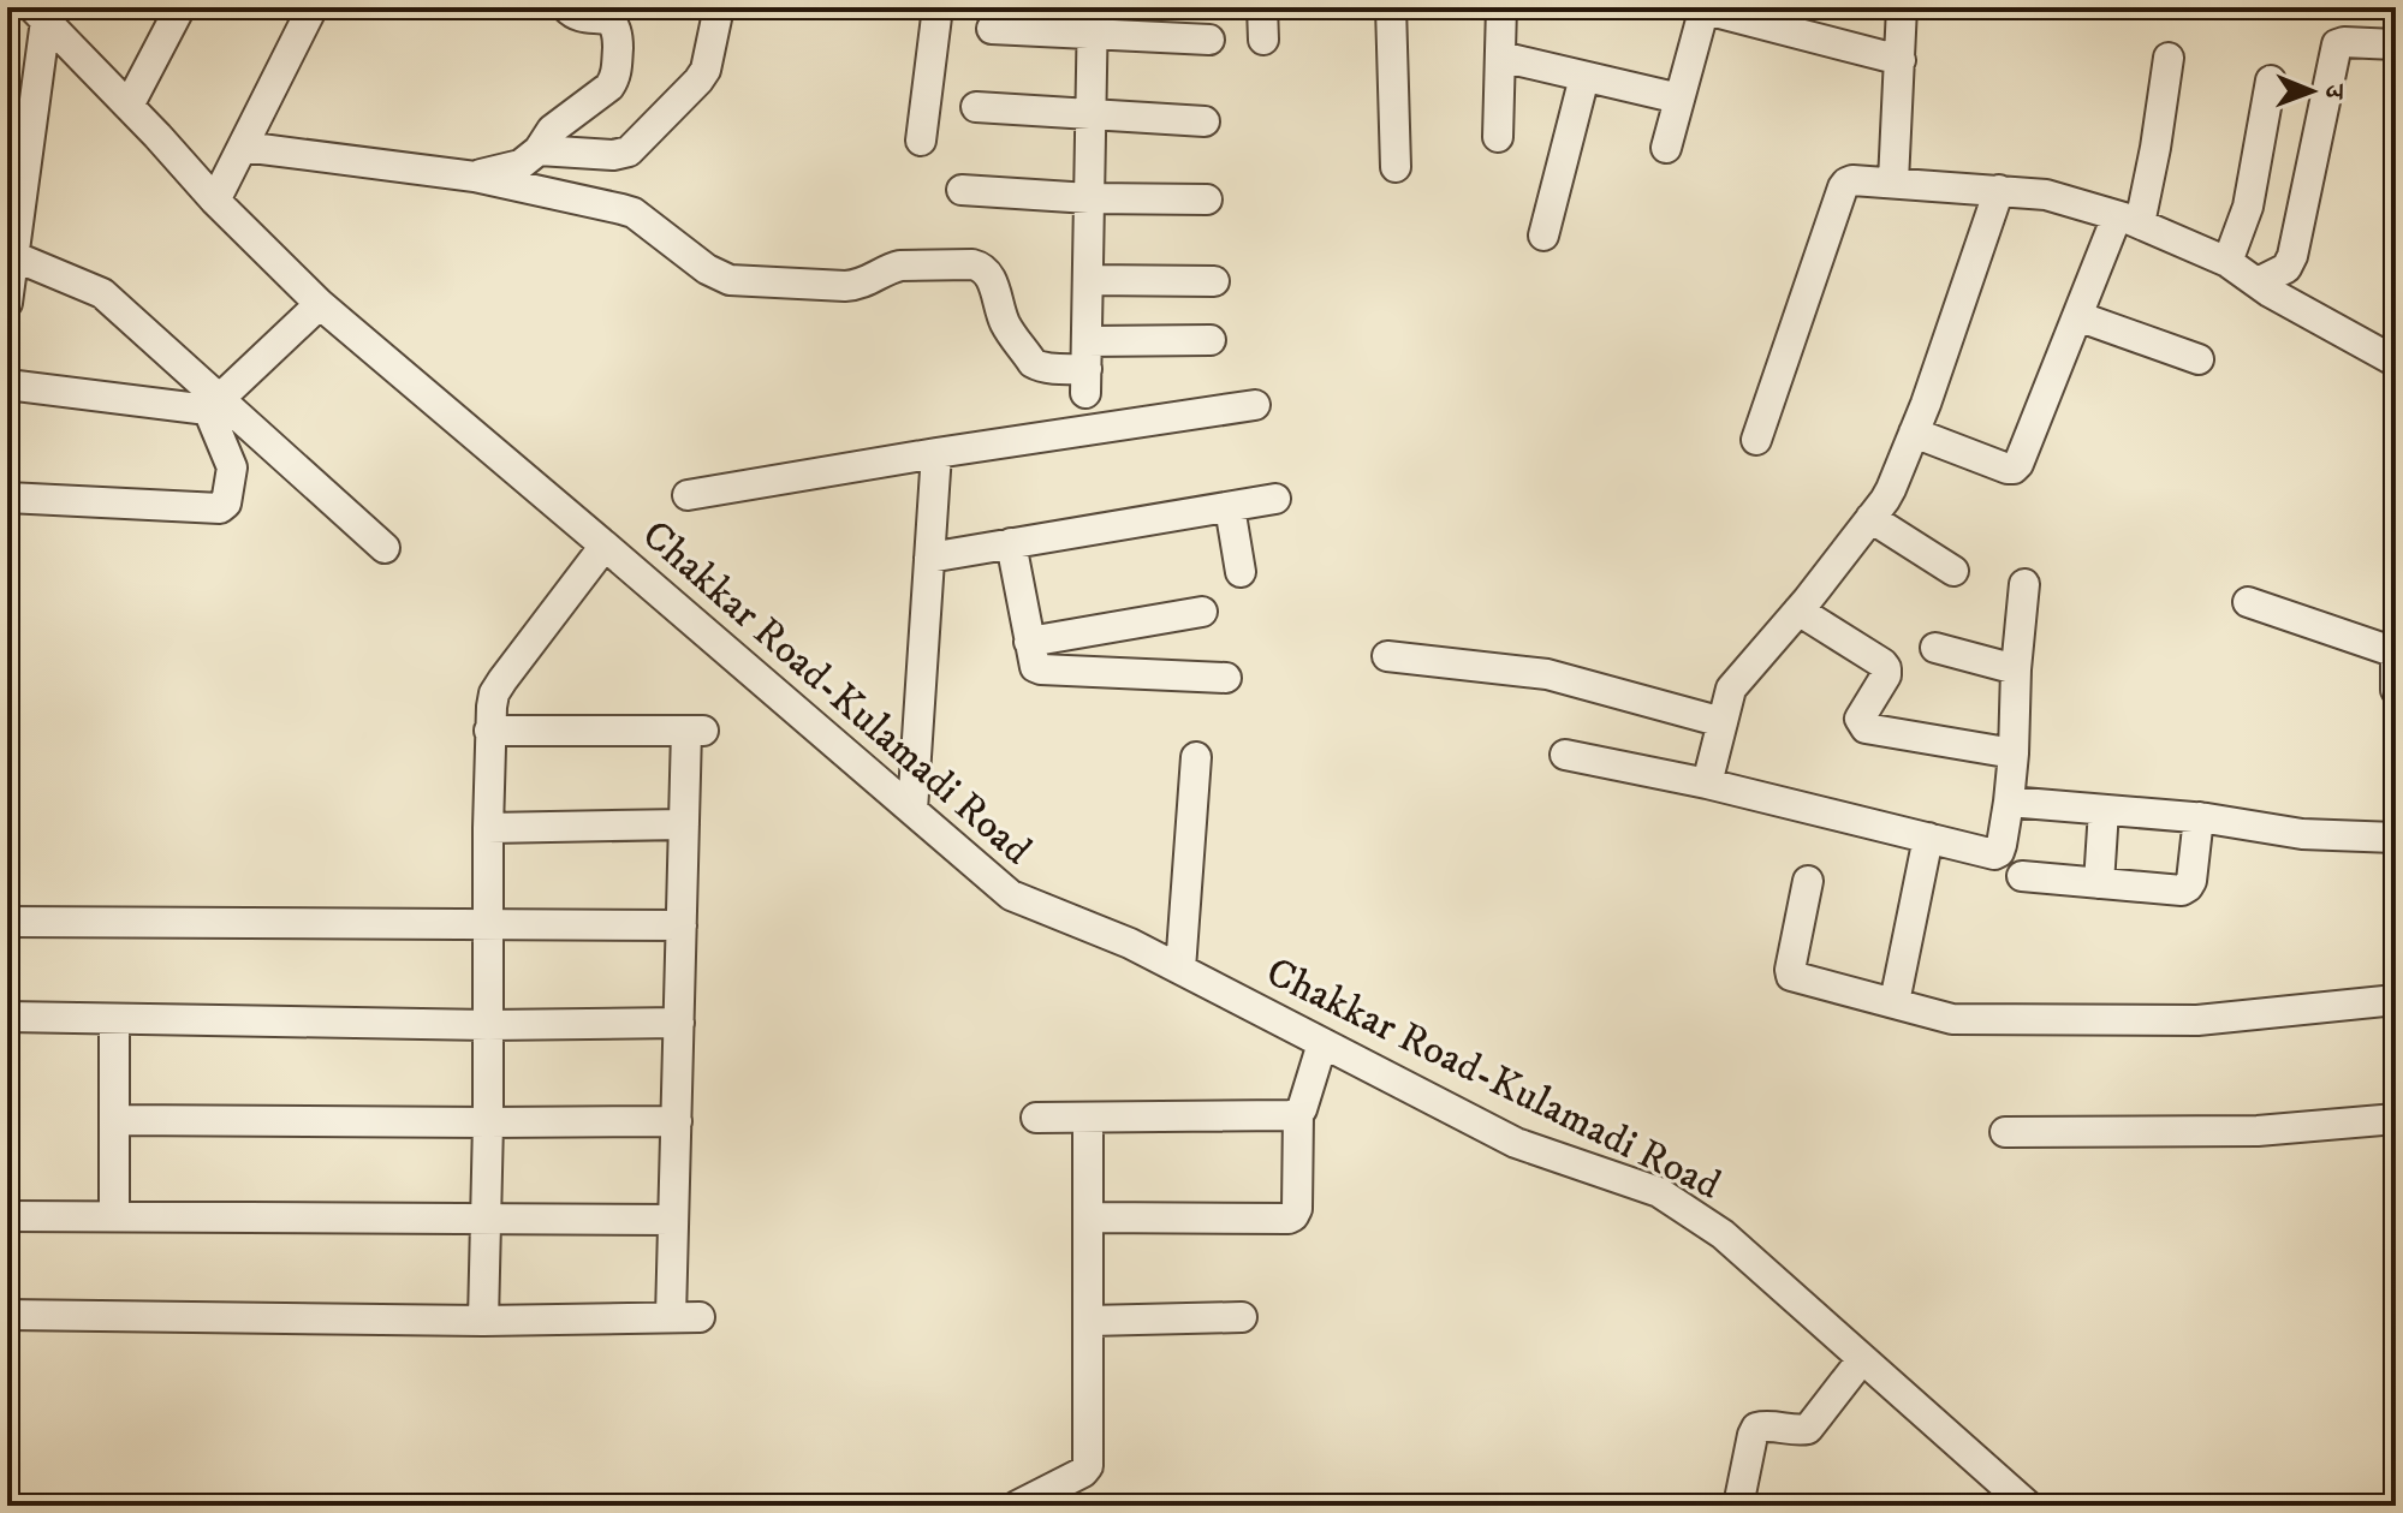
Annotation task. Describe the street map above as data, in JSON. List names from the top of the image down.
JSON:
{
  "streets": {
    "street": ["Chakkar Road-Kulamadi Road"]
  },
  "north": "right"
}
